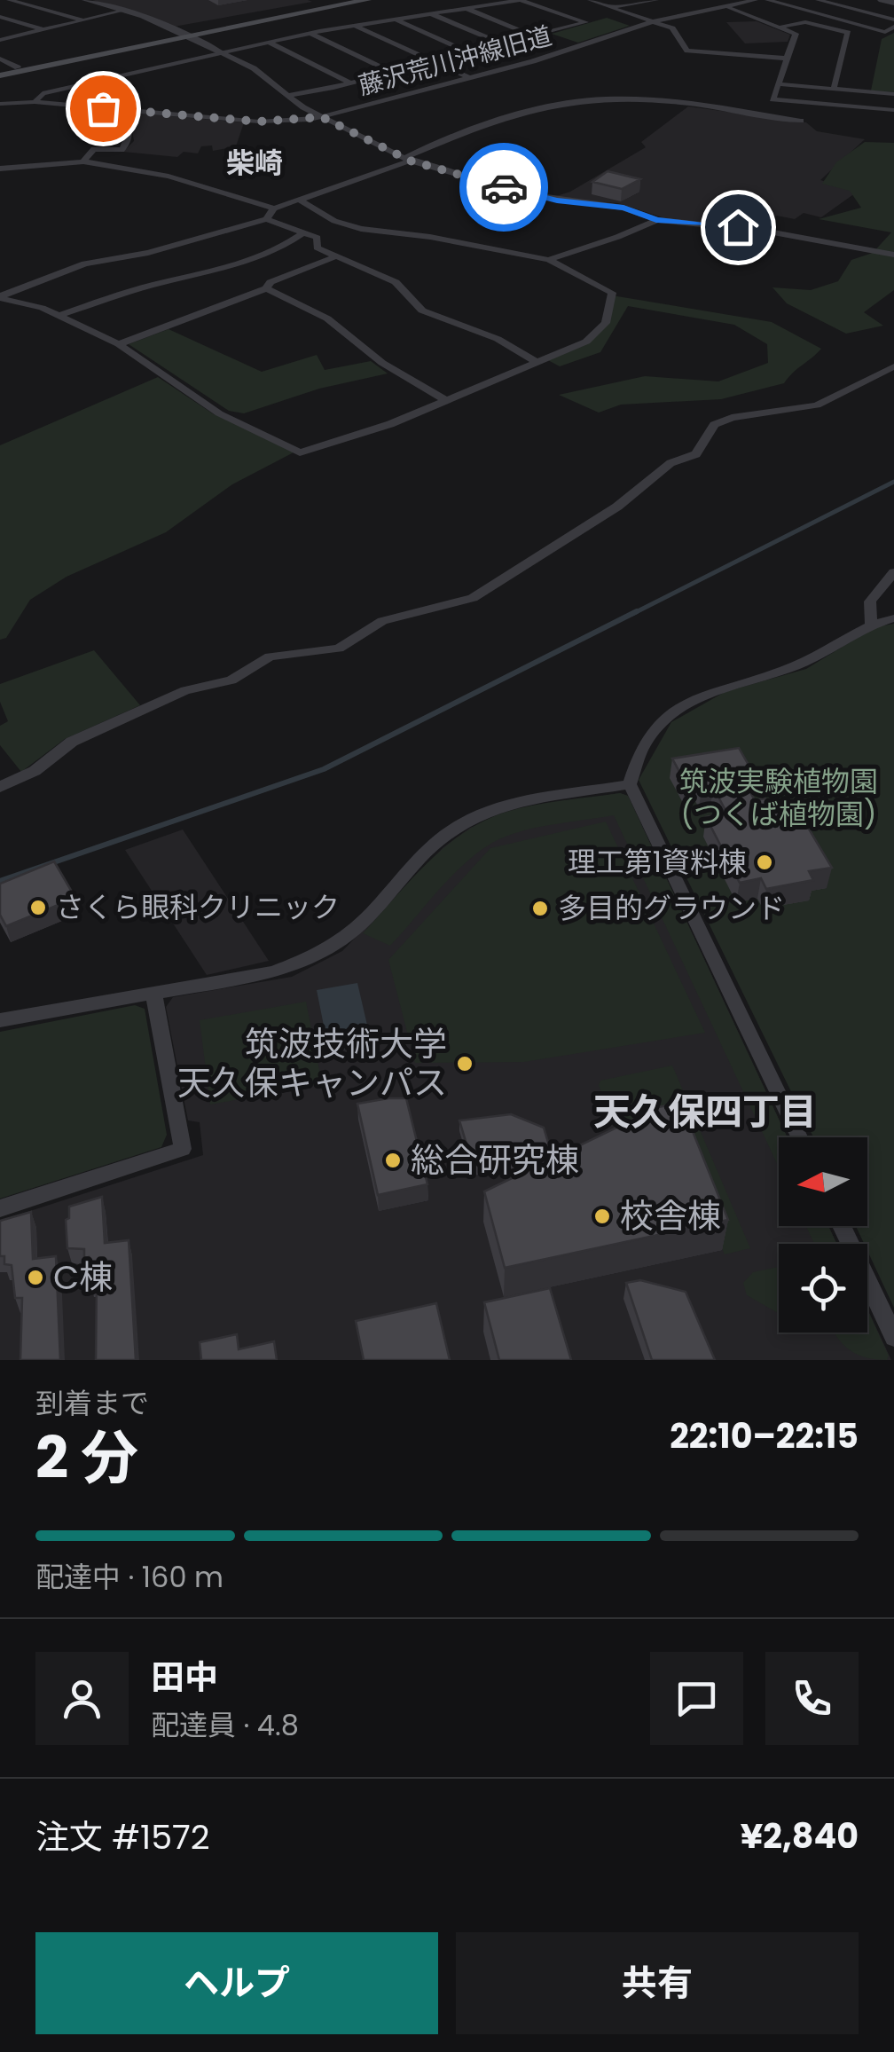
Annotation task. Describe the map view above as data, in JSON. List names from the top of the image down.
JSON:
{
  "streets": {
    "street": ["藤沢荒川沖線旧道"]
  },
  "districts": ["柴崎", "天久保四丁目"],
  "parks": ["筑波実験植物園 (つくば植物園)"],
  "places": [
    "理工第1資料棟",
    "さくら眼科クリニック",
    "多目的グラウンド",
    "筑波技術大学 天久保キャンパス",
    "総合研究棟",
    "校舎棟",
    "C棟"
  ],
  "north": "left",
  "page": {
    "heading": ["2 分", "到着まで", "22:10–22:15"],
    "panel": [
      "田中",
      "配達員 · 4.8",
      "注文 #1572",
      "¥2,840"
    ],
    "bar": "配達中 · 160 m",
    "buttons": ["ヘルプ", "共有"]
  }
}
